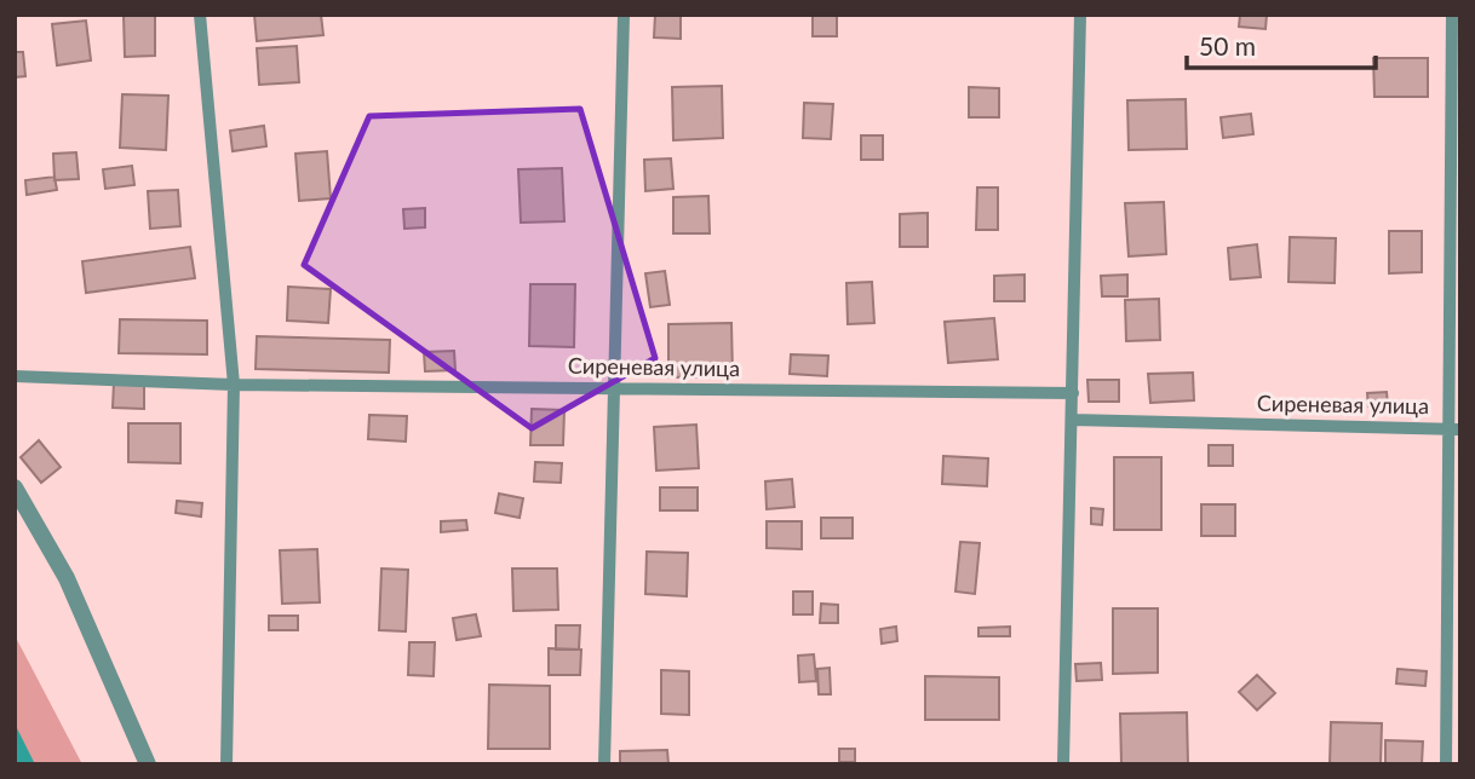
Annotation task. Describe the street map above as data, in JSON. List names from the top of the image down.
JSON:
{
  "streets": {
    "lane": ["Сиреневая улица"]
  },
  "scale_bar": "50 m"
}
